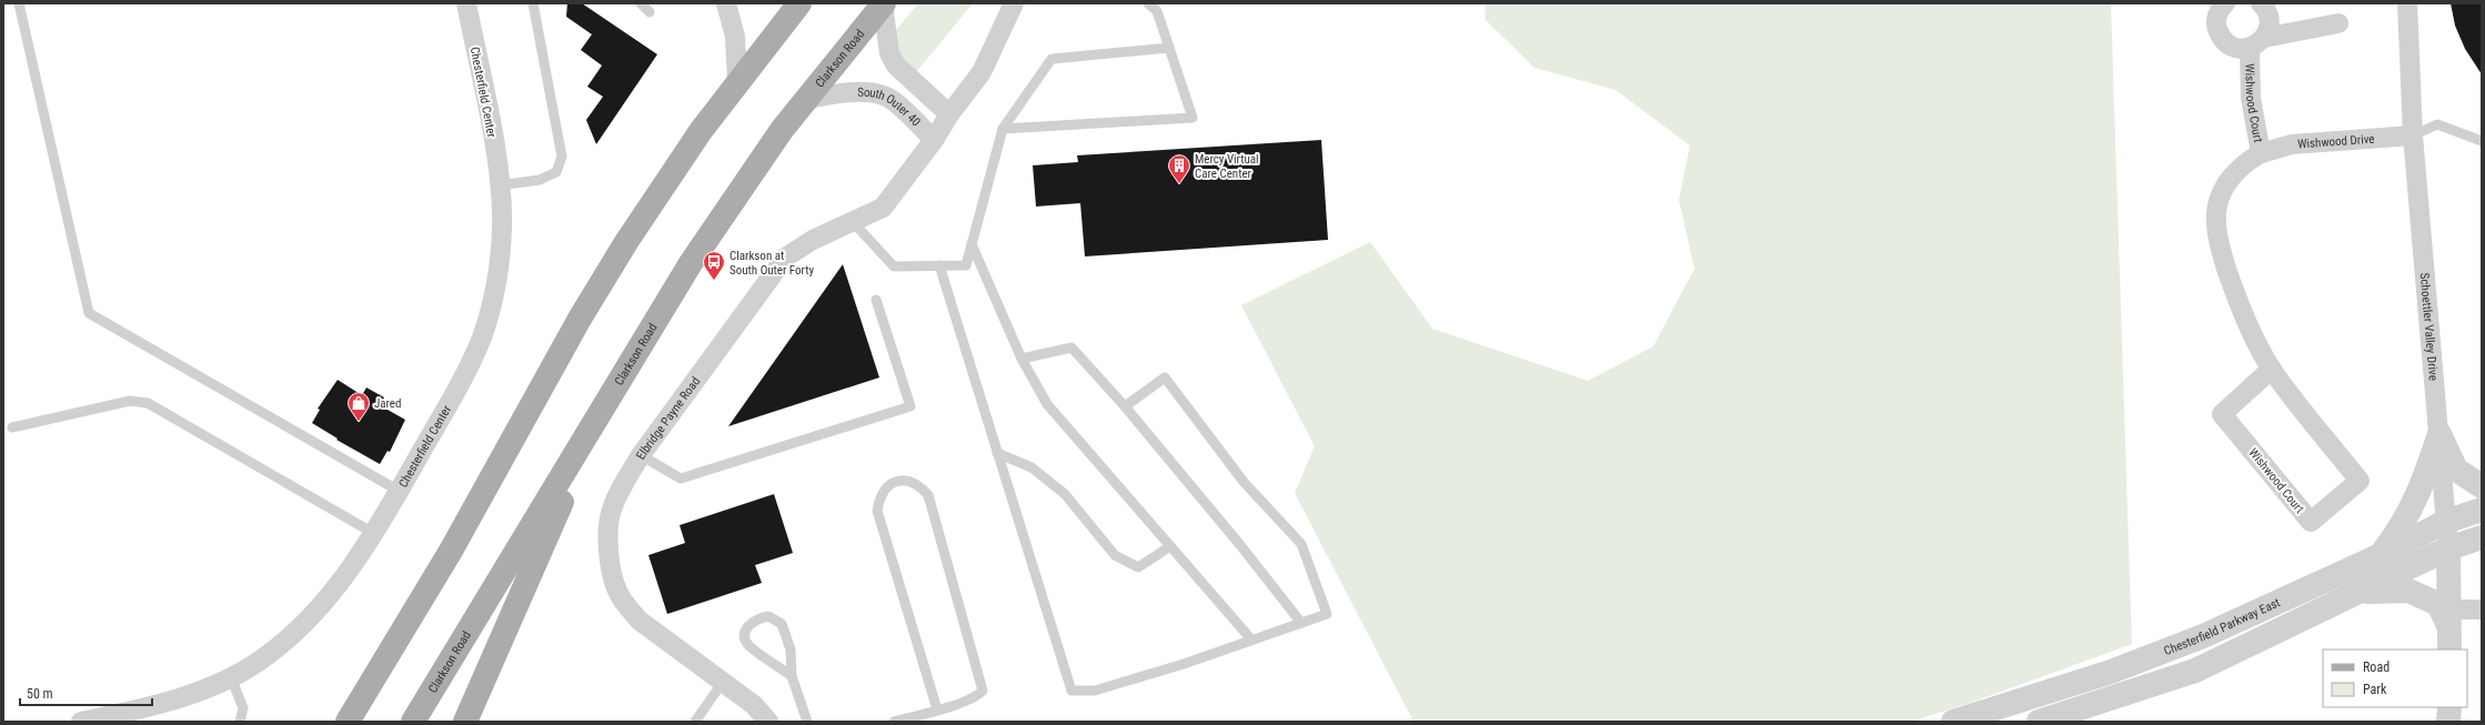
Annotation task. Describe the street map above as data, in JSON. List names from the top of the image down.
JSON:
{
  "streets": {
    "main road": ["Clarkson Road"],
    "street": [
      "Chesterfield Center",
      "Wishwood Court",
      "South Outer 40",
      "Wishwood Drive",
      "Schoettler Valley Drive",
      "Elbridge Payne Road",
      "Chesterfield Parkway East"
    ]
  },
  "crossings": [
    ["Clarkson Road", "South Outer 40"],
    ["Wishwood Court", "Wishwood Drive"],
    ["South Outer 40", "Elbridge Payne Road"],
    ["Wishwood Drive", "Schoettler Valley Drive"],
    ["Schoettler Valley Drive", "Chesterfield Parkway East"]
  ],
  "places": {
    "building": ["Mercy Virtual Care Center"],
    "bus stop": ["Clarkson at South Outer Forty"],
    "shop": ["Jared"]
  },
  "legend": ["Road", "Park"],
  "scale_bar": "50 m"
}
